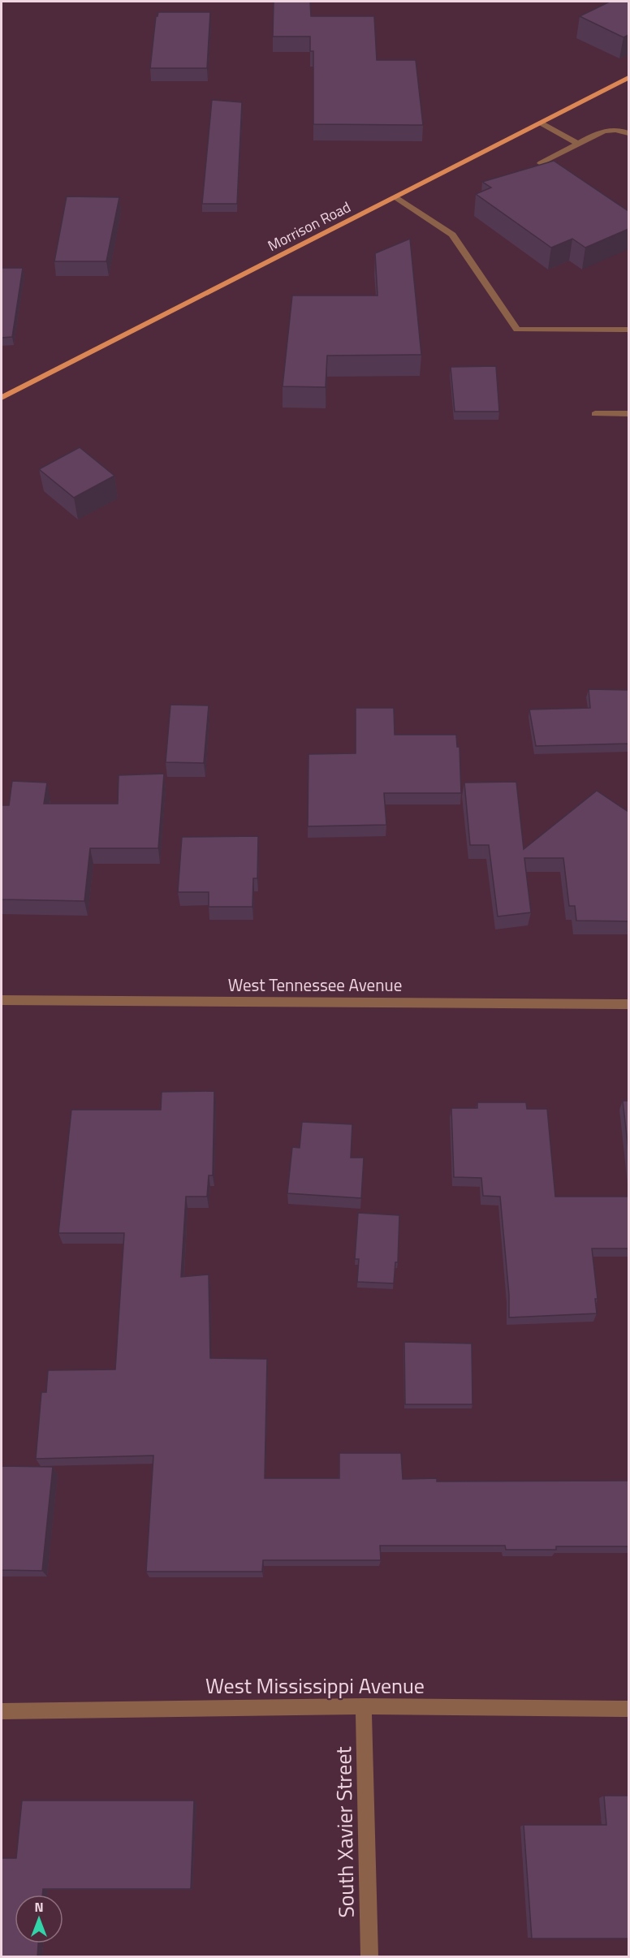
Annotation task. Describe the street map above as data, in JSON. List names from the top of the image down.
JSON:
{
  "streets": {
    "main road": ["Morrison Road"],
    "street": ["West Tennessee Avenue", "West Mississippi Avenue", "South Xavier Street"]
  },
  "crossings": [
    ["West Mississippi Avenue", "South Xavier Street"]
  ],
  "north": "top"
}
